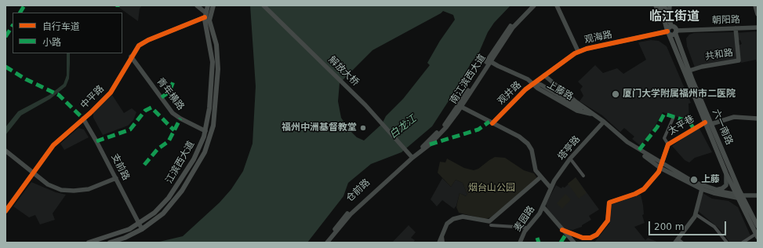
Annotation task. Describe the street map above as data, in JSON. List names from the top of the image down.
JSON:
{
  "streets": {
    "main road": ["六一南路", "江滨西大道"],
    "street": [
      "朝阳路",
      "观海路",
      "共和路",
      "解放大桥",
      "南江滨西大道",
      "上藤路",
      "观井路",
      "青年横路",
      "中平路",
      "太平巷",
      "塔亭路",
      "支前路",
      "仓前路",
      "麦园路"
    ]
  },
  "crossings": [
    ["朝阳路", "共和路"],
    ["朝阳路", "六一南路"],
    ["观海路", "观井路"],
    ["观海路", "六一南路"],
    ["共和路", "六一南路"],
    ["解放大桥", "南江滨西大道"],
    ["解放大桥", "仓前路"],
    ["南江滨西大道", "上藤路"],
    ["南江滨西大道", "仓前路"],
    ["上藤路", "观井路"],
    ["青年横路", "中平路"],
    ["青年横路", "江滨西大道"],
    ["中平路", "江滨西大道"],
    ["中平路", "支前路"],
    ["太平巷", "六一南路"],
    ["塔亭路", "麦园路"],
    ["江滨西大道", "支前路"]
  ],
  "districts": ["临江街道"],
  "water": ["白龙江"],
  "parks": ["烟台山公园"],
  "places": ["厦门大学附属福州市二医院", "福州中洲基督教堂", "上藤"],
  "legend": ["自行车道", "小路"],
  "scale_bar": "200 m"
}
